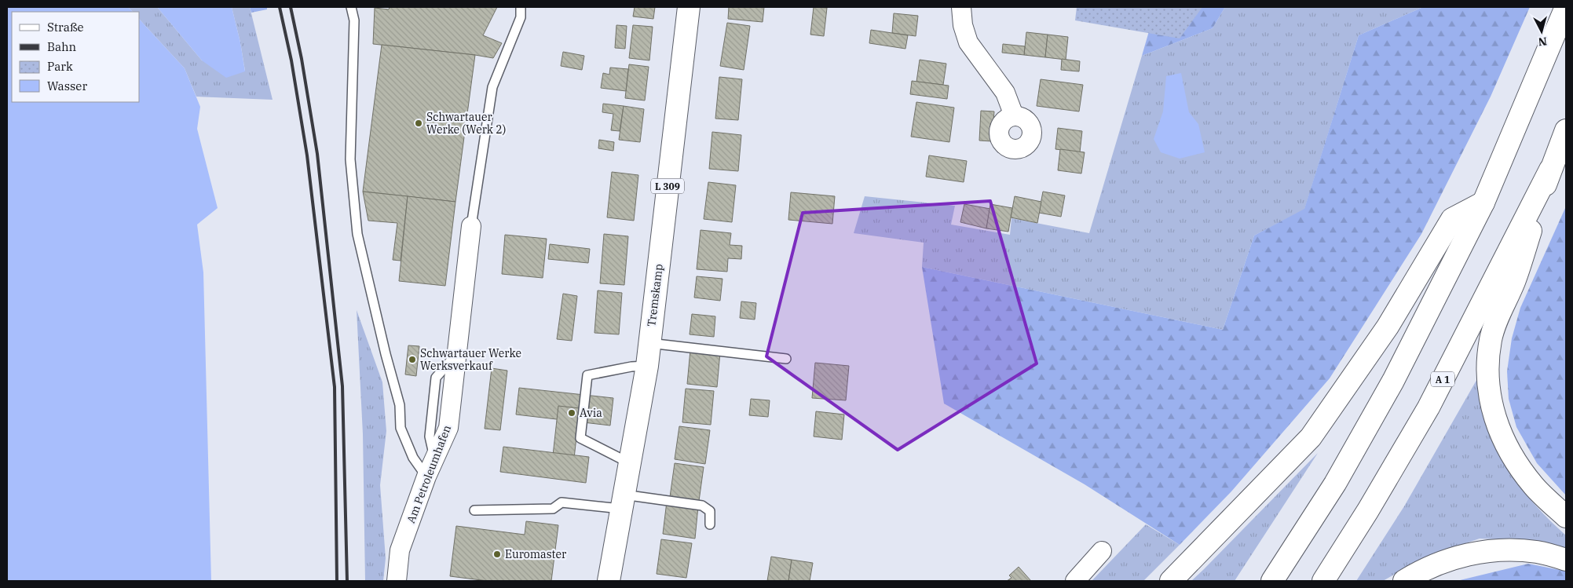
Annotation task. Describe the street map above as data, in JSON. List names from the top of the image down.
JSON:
{
  "streets": {
    "main road": ["L 309", "Tremskamp", "A 1"],
    "street": ["Am Petroleumhafen"]
  },
  "places": [
    "Schwartauer Werke (Werk 2)",
    "Schwartauer Werke Werksverkauf",
    "Avia",
    "Euromaster"
  ],
  "legend": [
    "Straße",
    "Bahn",
    "Park",
    "Wasser"
  ],
  "north": "bottom"
}
